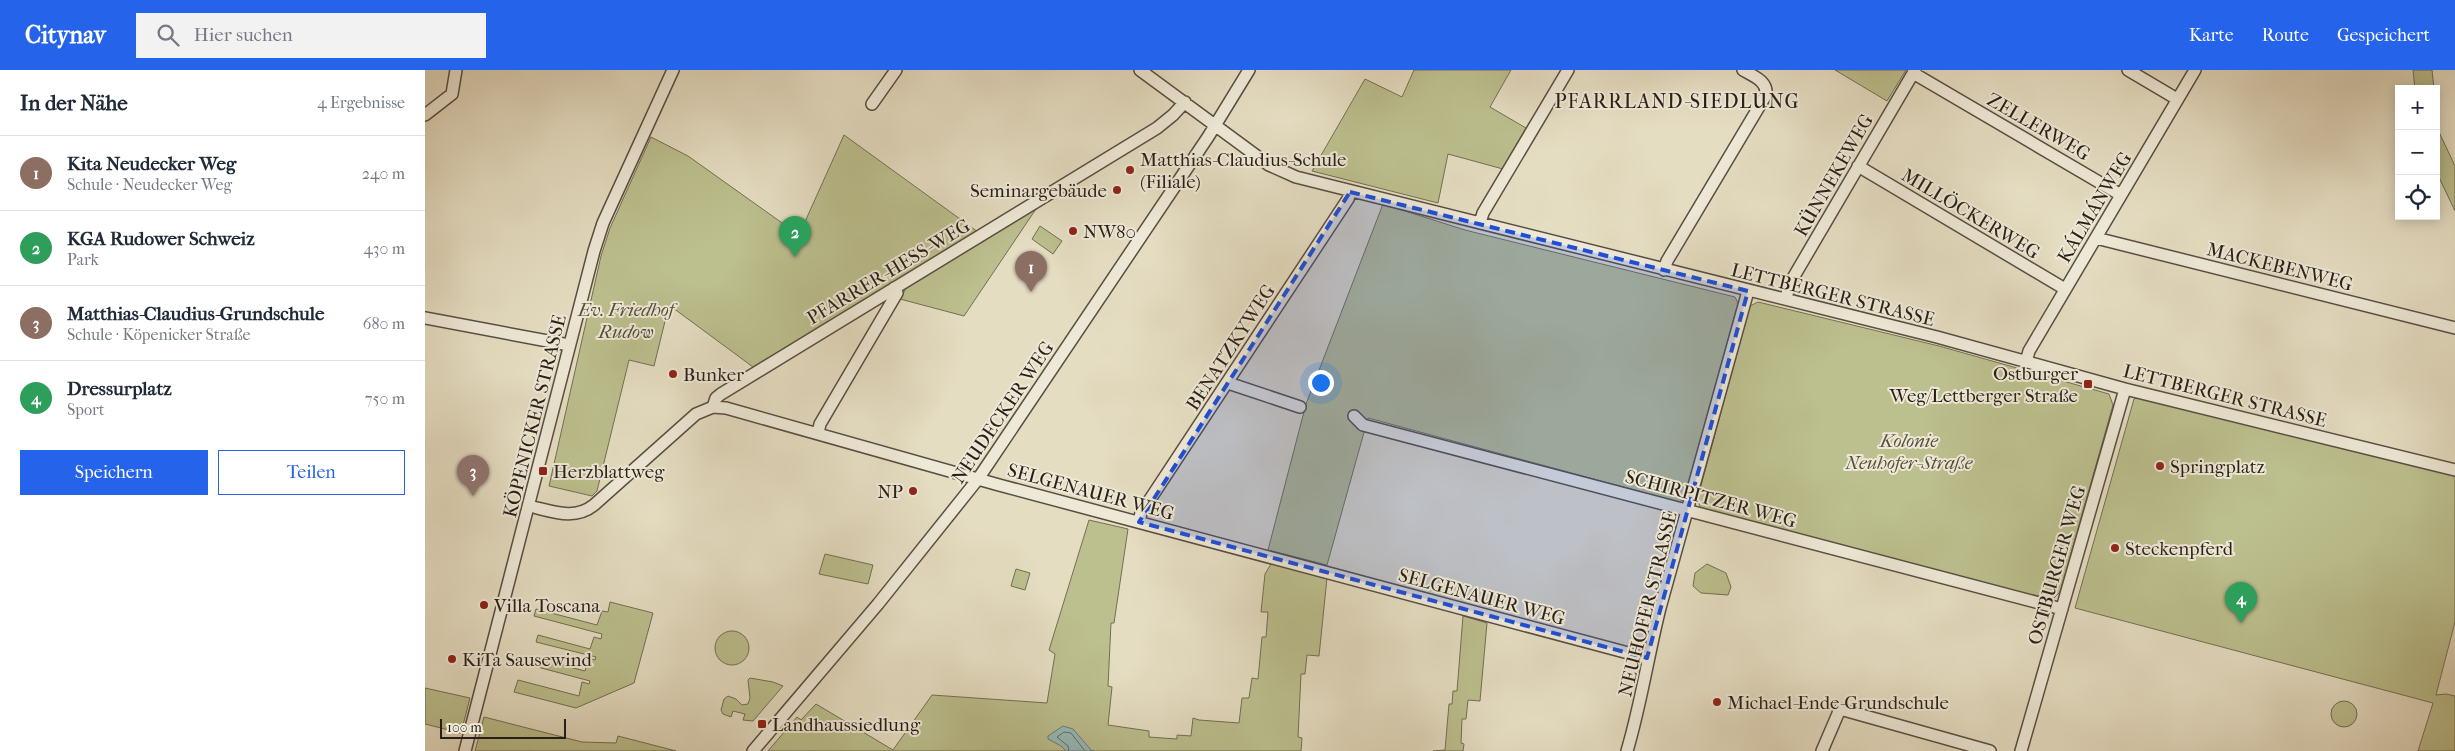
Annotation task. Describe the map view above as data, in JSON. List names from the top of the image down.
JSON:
{
  "streets": {
    "street": [
      "ZELLERWEG",
      "KÜNNEKEWEG",
      "KÁLMÁNWEG",
      "MILLÖCKERWEG",
      "MACKEBENWEG",
      "PFARRER-HESS-WEG",
      "LETTBERGER STRASSE",
      "BENATZKYWEG",
      "NEUDECKER WEG",
      "KÖPENICKER STRASSE",
      "SELGENAUER WEG",
      "SCHIRPITZER WEG",
      "OSTBURGER WEG",
      "NEUHOFER STRASSE"
    ]
  },
  "crossings": [
    ["ZELLERWEG", "KÜNNEKEWEG"],
    ["ZELLERWEG", "KÁLMÁNWEG"],
    ["KÜNNEKEWEG", "MILLÖCKERWEG"],
    ["KÜNNEKEWEG", "LETTBERGER STRASSE"],
    ["KÁLMÁNWEG", "MILLÖCKERWEG"],
    ["KÁLMÁNWEG", "MACKEBENWEG"],
    ["KÁLMÁNWEG", "LETTBERGER STRASSE"],
    ["PFARRER-HESS-WEG", "LETTBERGER STRASSE"],
    ["PFARRER-HESS-WEG", "SELGENAUER WEG"],
    ["LETTBERGER STRASSE", "BENATZKYWEG"],
    ["LETTBERGER STRASSE", "NEUDECKER WEG"],
    ["LETTBERGER STRASSE", "OSTBURGER WEG"],
    ["LETTBERGER STRASSE", "NEUHOFER STRASSE"],
    ["BENATZKYWEG", "SELGENAUER WEG"],
    ["NEUDECKER WEG", "SELGENAUER WEG"],
    ["SELGENAUER WEG", "NEUHOFER STRASSE"],
    ["SCHIRPITZER WEG", "OSTBURGER WEG"],
    ["SCHIRPITZER WEG", "NEUHOFER STRASSE"]
  ],
  "districts": ["PFARRLAND-SIEDLUNG"],
  "parks": ["Ev. Friedhof Rudow", "Kolonie Neuhofer-Straße"],
  "places": {
    "other": [
      "Matthias-Claudius-Schule (Filiale)",
      "Seminargebäude",
      "NW80",
      "Bunker",
      "Springplatz",
      "NP",
      "Steckenpferd",
      "Villa Toscana",
      "KiTa Sausewind",
      "Michael-Ende-Grundschule"
    ],
    "transit": ["Ostburger Weg/Lettberger Straße", "Herzblattweg", "Landhaussiedlung"]
  },
  "scale_bar": "100 m",
  "page": {
    "header": "Citynav",
    "search": "Hier suchen",
    "nav": ["Karte", "Route", "Gespeichert"],
    "heading": ["In der Nähe", "4 Ergebnisse"],
    "map_buttons": ["+", "−"],
    "list": [
      {
        "mark": "1",
        "name": "Kita Neudecker Weg",
        "note": "Schule · Neudecker Weg",
        "value": "240 m"
      },
      {
        "mark": "2",
        "name": "KGA Rudower Schweiz",
        "note": "Park",
        "value": "430 m"
      },
      {
        "mark": "3",
        "name": "Matthias-Claudius-Grundschule",
        "note": "Schule · Köpenicker Straße",
        "value": "680 m"
      },
      {
        "mark": "4",
        "name": "Dressurplatz",
        "note": "Sport",
        "value": "750 m"
      }
    ],
    "pins": [
      "2",
      "1",
      "3",
      "4"
    ],
    "buttons": ["Speichern", "Teilen"],
    "scale": "100 m"
  }
}
